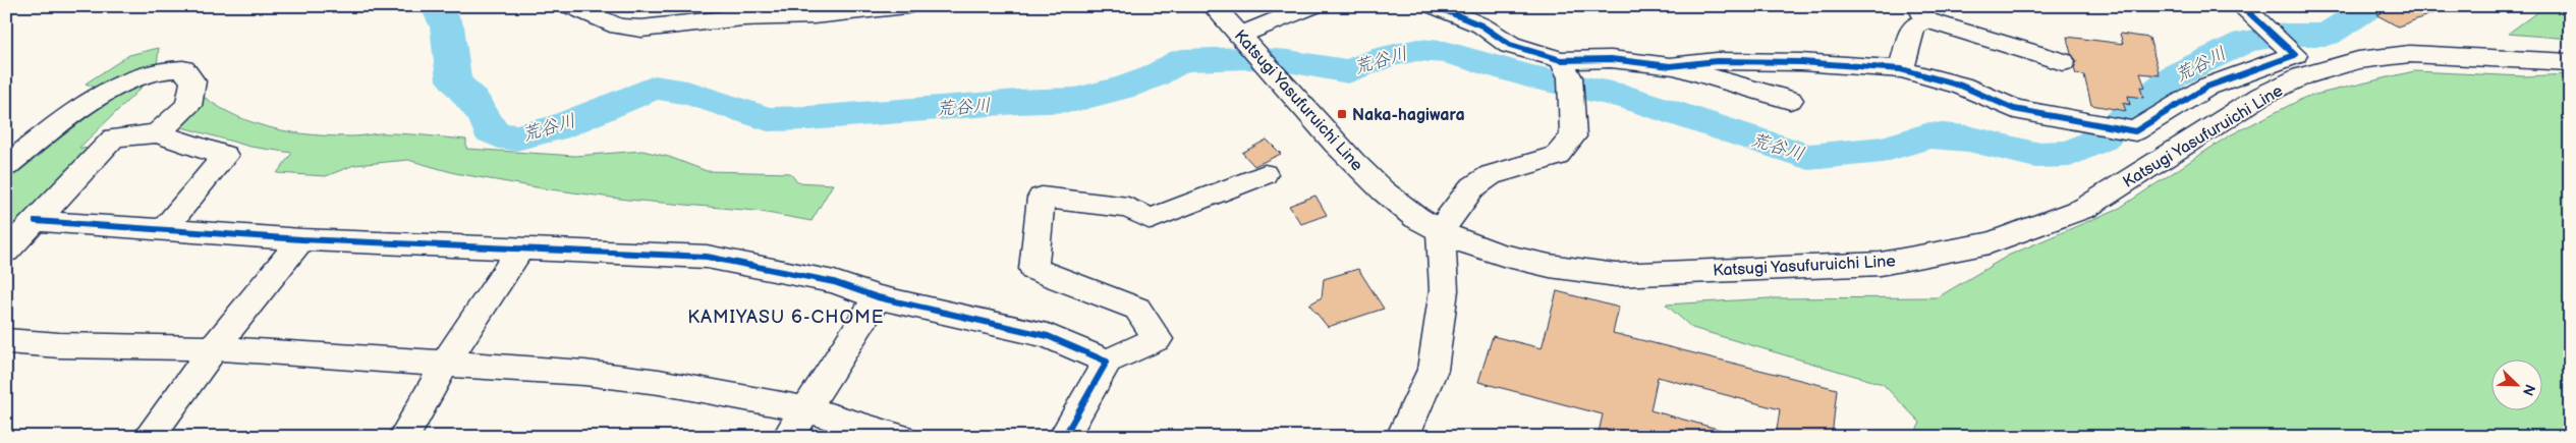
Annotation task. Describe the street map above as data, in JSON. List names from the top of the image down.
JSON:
{
  "streets": {
    "street": ["Katsugi Yasufuruichi Line"]
  },
  "districts": ["KAMIYASU 6-CHOME"],
  "water": ["荒谷川"],
  "places": {
    "transit": ["Naka-hagiwara"]
  },
  "north": "bottom right"
}
